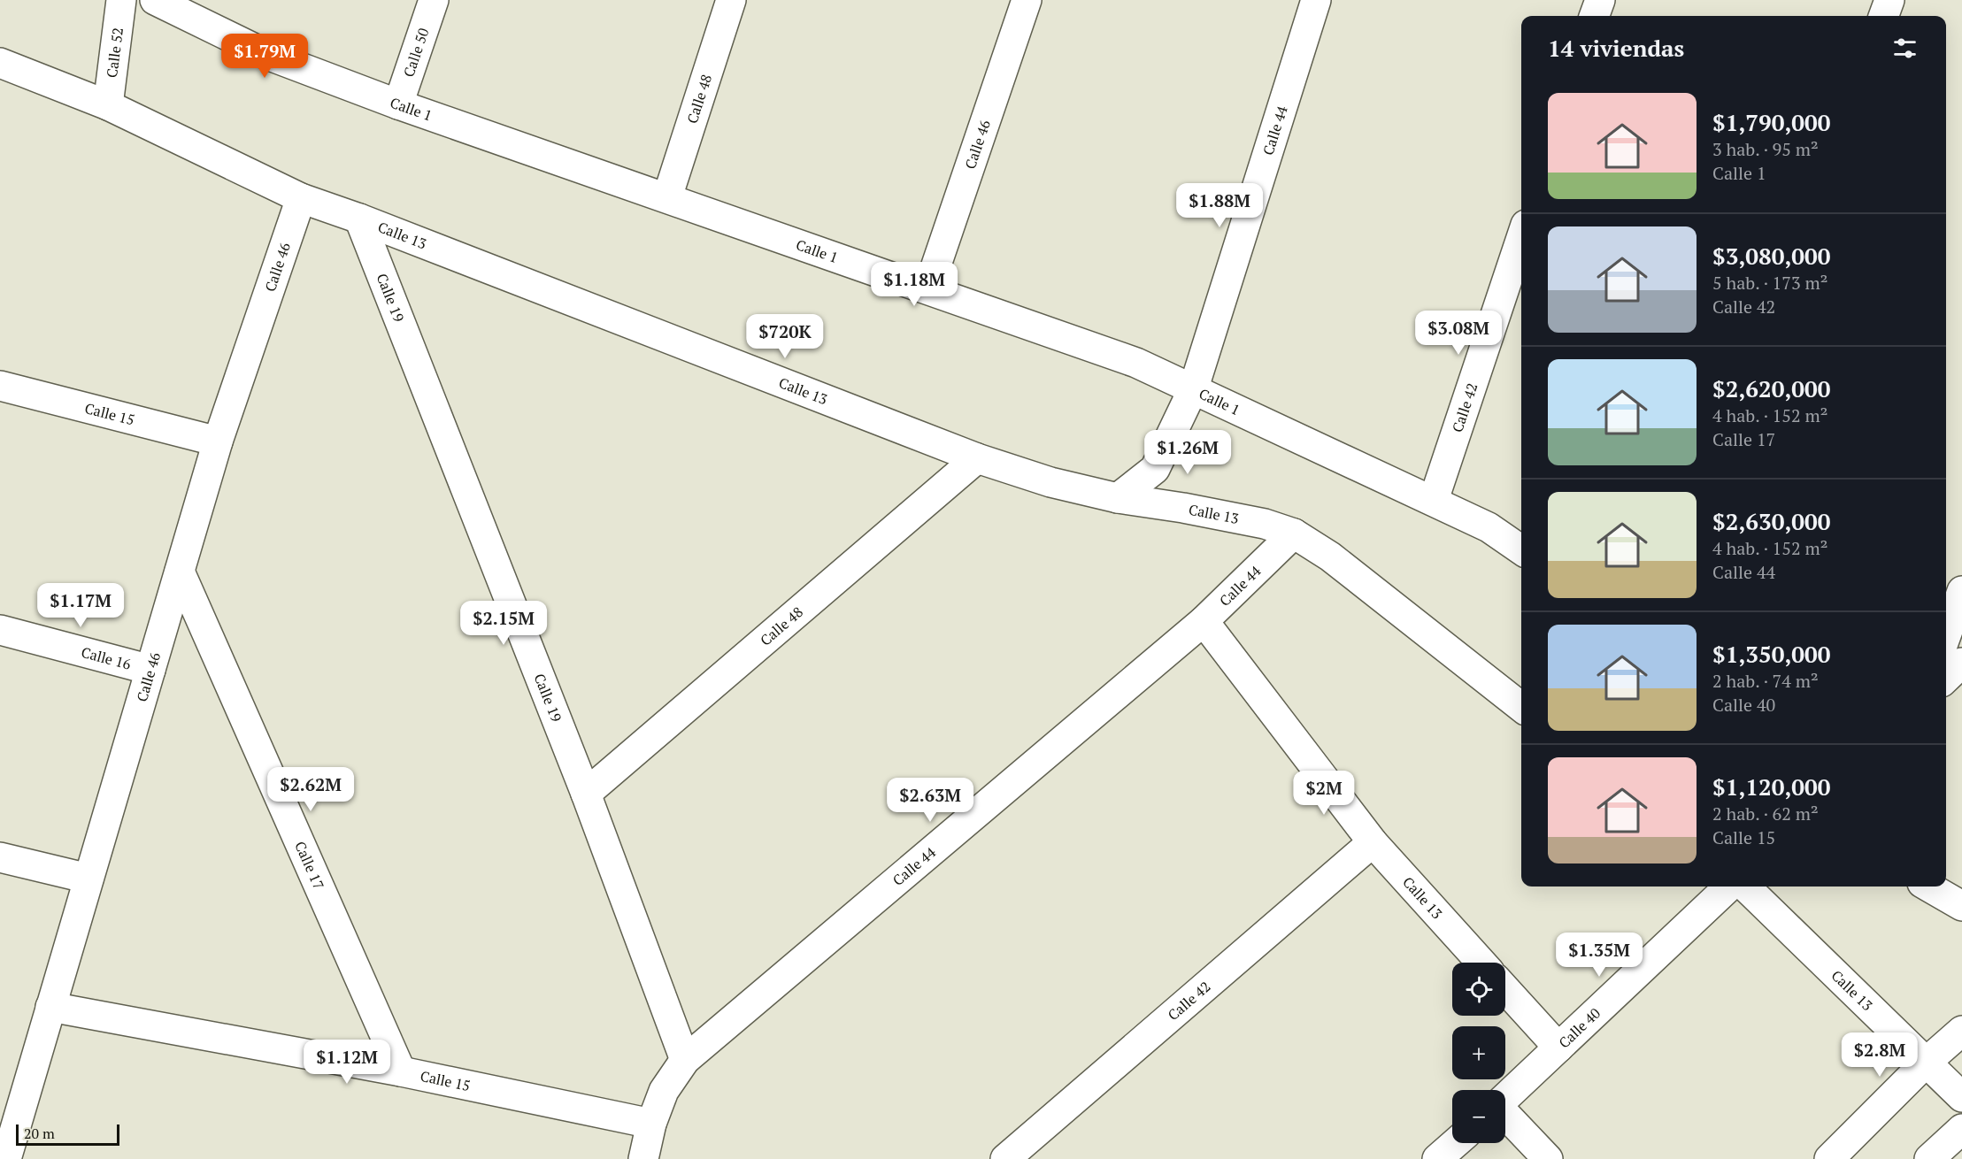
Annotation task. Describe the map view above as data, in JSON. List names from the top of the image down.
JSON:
{
  "streets": {
    "street": [
      "Calle 50",
      "Calle 52",
      "Calle 48",
      "Calle 1",
      "Calle 44",
      "Calle 46",
      "Calle 13",
      "Calle 19",
      "Calle 42",
      "Calle 15",
      "Calle 16",
      "Calle 17",
      "Calle 40"
    ]
  },
  "crossings": [
    ["Calle 50", "Calle 1"],
    ["Calle 52", "Calle 13"],
    ["Calle 48", "Calle 1"],
    ["Calle 48", "Calle 13"],
    ["Calle 48", "Calle 19"],
    ["Calle 1", "Calle 44"],
    ["Calle 1", "Calle 46"],
    ["Calle 1", "Calle 42"],
    ["Calle 44", "Calle 13"],
    ["Calle 44", "Calle 19"],
    ["Calle 44", "Calle 15"],
    ["Calle 46", "Calle 13"],
    ["Calle 46", "Calle 15"],
    ["Calle 46", "Calle 16"],
    ["Calle 46", "Calle 17"],
    ["Calle 13", "Calle 19"],
    ["Calle 13", "Calle 42"],
    ["Calle 15", "Calle 17"]
  ],
  "scale_bar": "20 m",
  "page": {
    "heading": "14 viviendas",
    "price": [
      "$1.79M",
      "$1.88M",
      "$1.18M",
      "$3.08M",
      "$720K",
      "$1.26M",
      "$1.17M",
      "$2.15M",
      "$2.62M",
      "$2M",
      "$2.63M",
      "$1.35M",
      "$2.8M",
      "$1.12M"
    ],
    "list": [
      {
        "name": "$1,790,000",
        "note": "3 hab. · 95 m² · Calle 1"
      },
      {
        "name": "$3,080,000",
        "note": "5 hab. · 173 m² · Calle 42"
      },
      {
        "name": "$2,620,000",
        "note": "4 hab. · 152 m² · Calle 17"
      },
      {
        "name": "$2,630,000",
        "note": "4 hab. · 152 m² · Calle 44"
      },
      {
        "name": "$1,350,000",
        "note": "2 hab. · 74 m² · Calle 40"
      },
      {
        "name": "$1,120,000",
        "note": "2 hab. · 62 m² · Calle 15"
      }
    ],
    "map_buttons": ["+", "−"],
    "scale": "20 m"
  }
}
